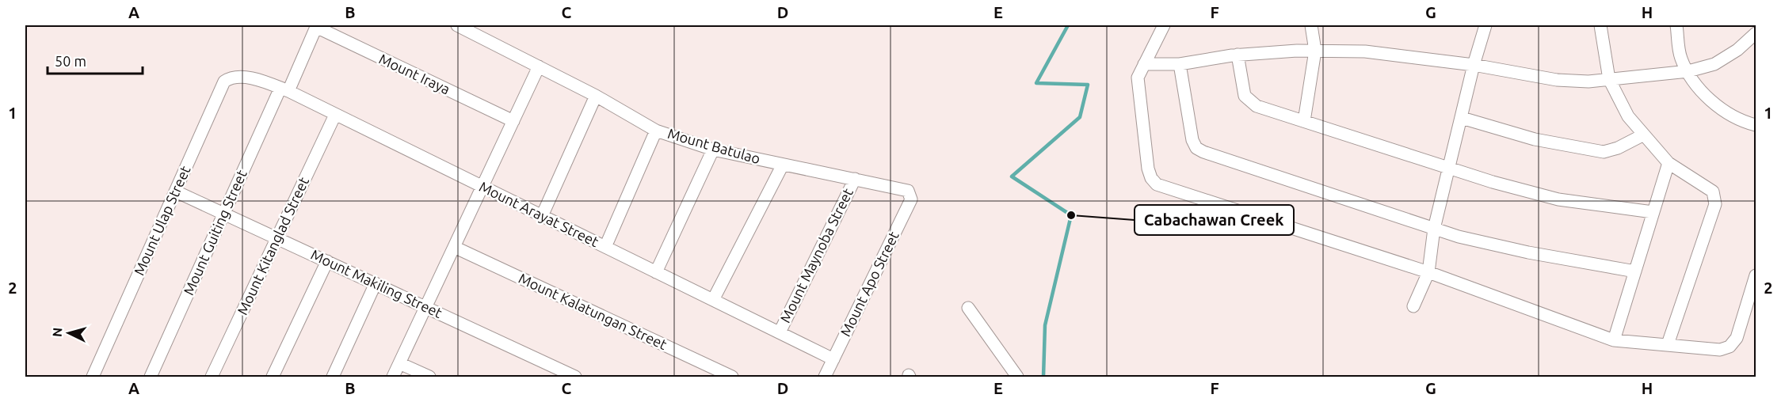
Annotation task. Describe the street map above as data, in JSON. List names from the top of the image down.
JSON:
{
  "streets": {
    "street": [
      "Mount Iraya",
      "Mount Batulao",
      "Mount Arayat Street",
      "Mount Ulap Street",
      "Mount Guiting Street",
      "Mount Kitanglad Street",
      "Mount Maynoba Street",
      "Mount Makiling Street",
      "Mount Apo Street",
      "Mount Kalatungan Street"
    ]
  },
  "crossings": [
    ["Mount Iraya", "Mount Guiting Street"],
    ["Mount Batulao", "Mount Maynoba Street"],
    ["Mount Batulao", "Mount Apo Street"],
    ["Mount Arayat Street", "Mount Ulap Street"],
    ["Mount Arayat Street", "Mount Guiting Street"],
    ["Mount Arayat Street", "Mount Kitanglad Street"],
    ["Mount Arayat Street", "Mount Maynoba Street"],
    ["Mount Arayat Street", "Mount Apo Street"],
    ["Mount Ulap Street", "Mount Makiling Street"],
    ["Mount Guiting Street", "Mount Makiling Street"],
    ["Mount Kitanglad Street", "Mount Makiling Street"]
  ],
  "places": ["Cabachawan Creek"],
  "scale_bar": "50 m",
  "north": "left",
  "grid": {
    "columns": [
      "A",
      "B",
      "C",
      "D",
      "E",
      "F",
      "G",
      "H"
    ],
    "rows": ["1", "2"]
  }
}
